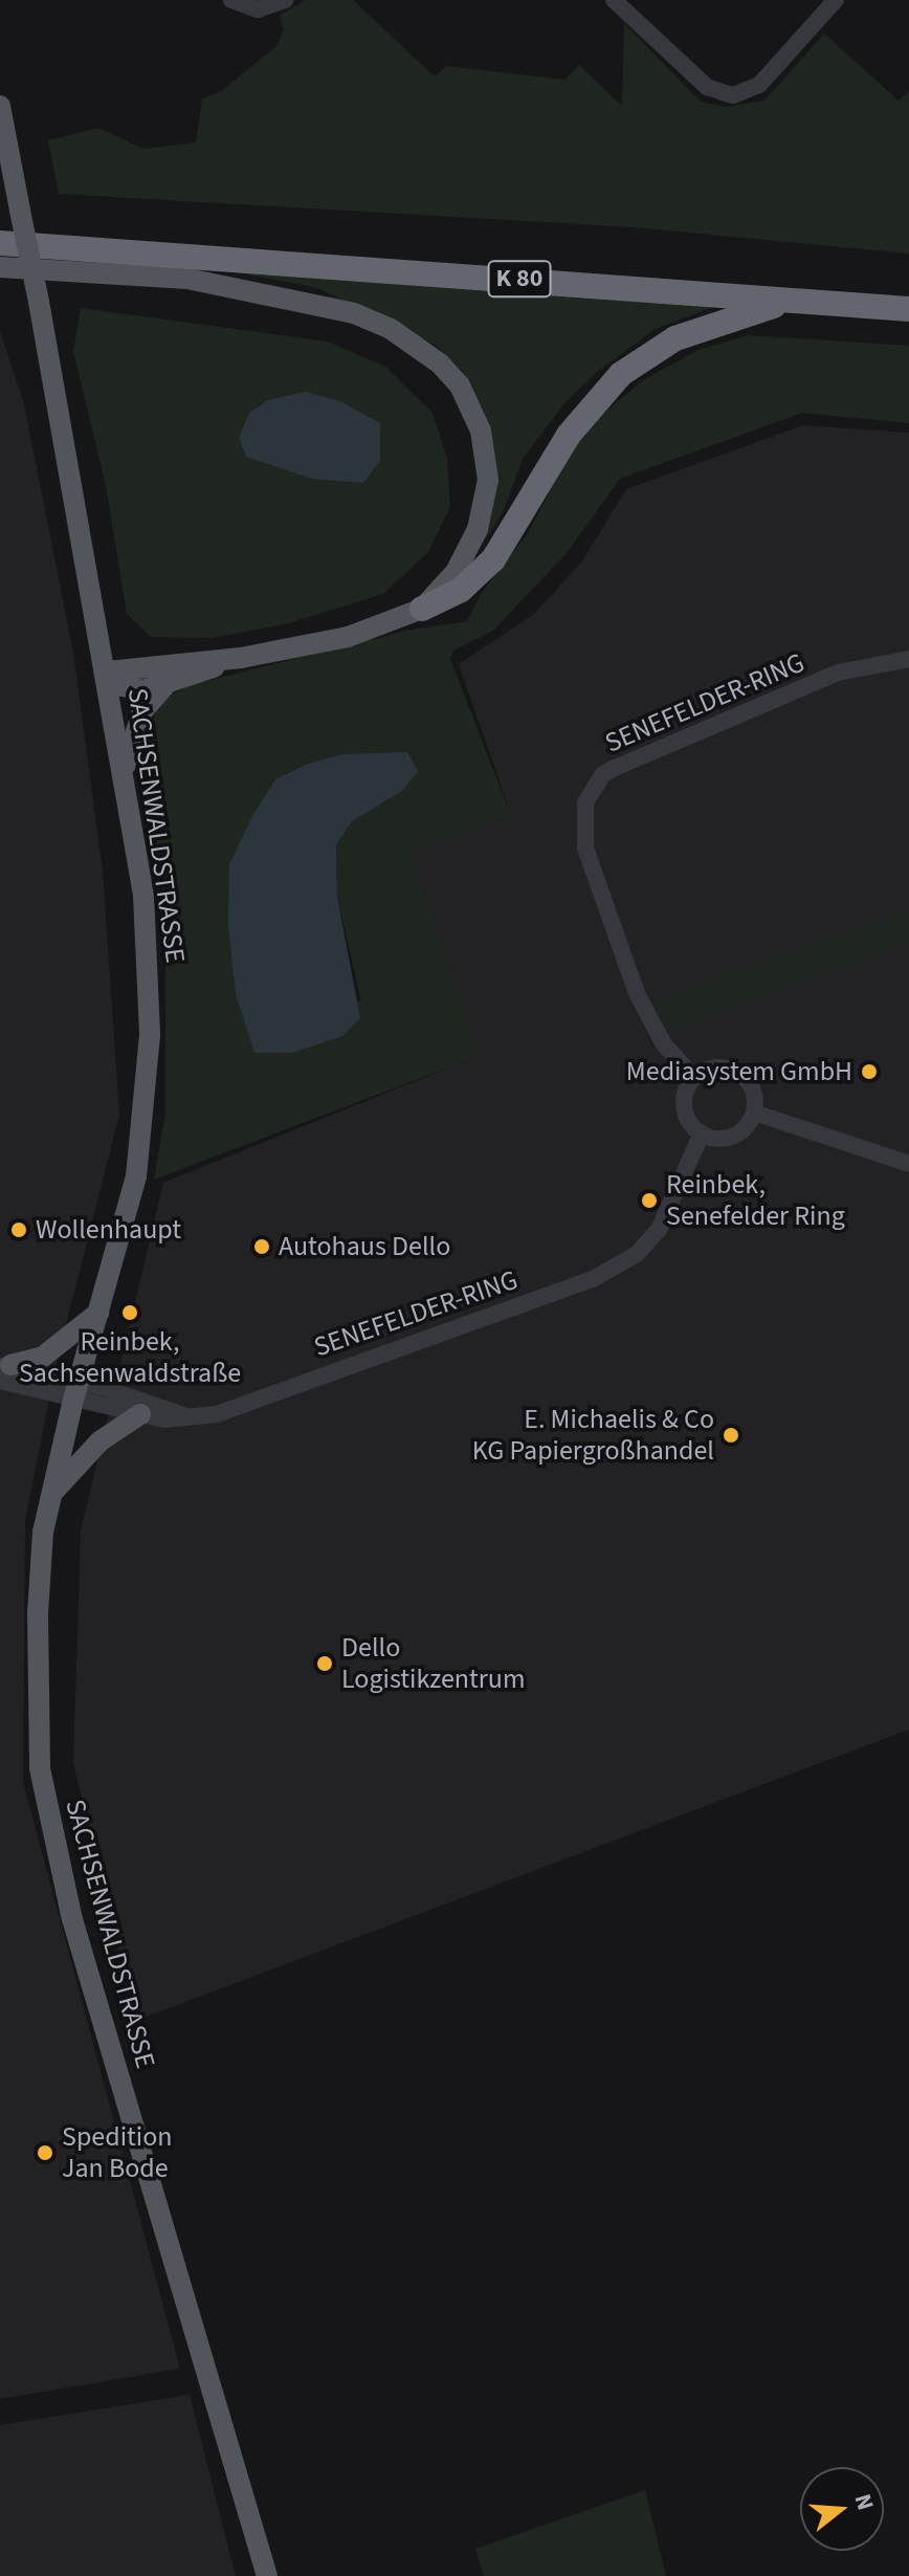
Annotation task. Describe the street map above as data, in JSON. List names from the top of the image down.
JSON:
{
  "streets": {
    "highway": ["K 80"],
    "main road": ["SACHSENWALDSTRASSE"],
    "street": ["SENEFELDER-RING"]
  },
  "crossings": [
    ["SENEFELDER-RING", "SACHSENWALDSTRASSE"]
  ],
  "places": [
    "Mediasystem GmbH",
    "Reinbek, Senefelder Ring",
    "Wollenhaupt",
    "Autohaus Dello",
    "Reinbek, Sachsenwaldstraße",
    "E. Michaelis & Co KG Papiergroßhandel",
    "Dello Logistikzentrum",
    "Spedition Jan Bode"
  ],
  "north": "right"
}
